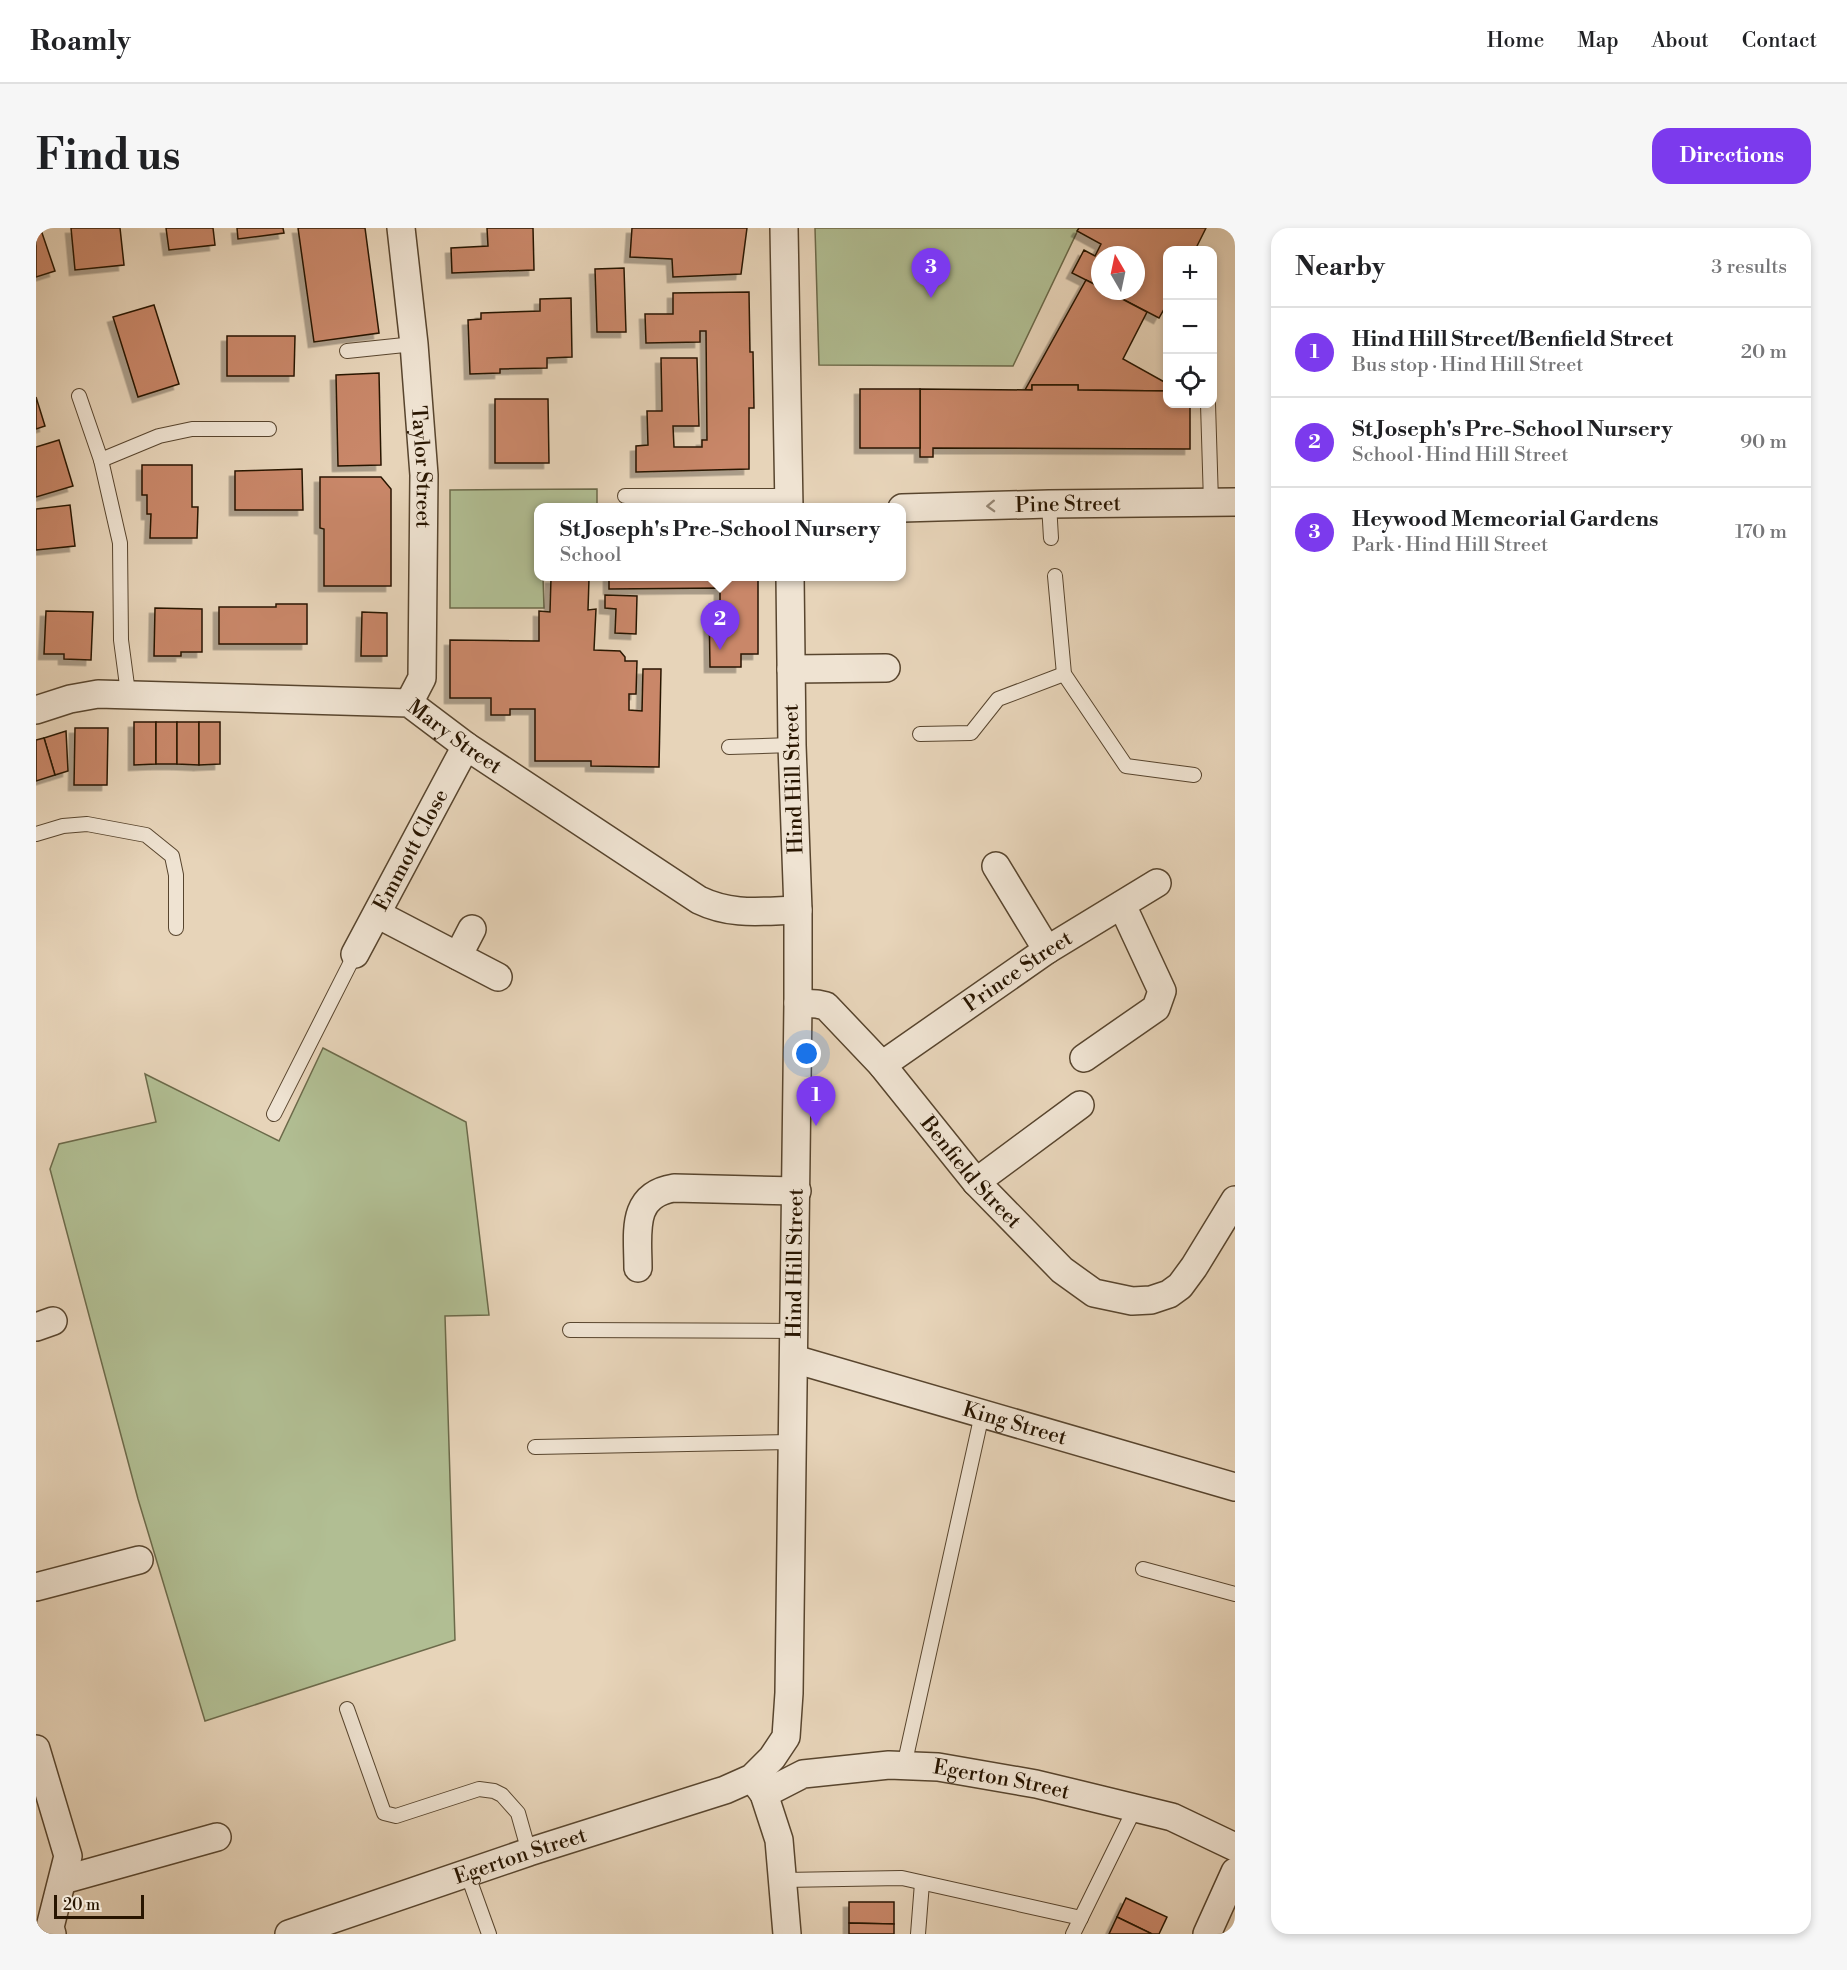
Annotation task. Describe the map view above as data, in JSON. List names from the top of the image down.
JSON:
{
  "streets": {
    "street": [
      "Taylor Street",
      "Pine Street",
      "Mary Street",
      "Hind Hill Street",
      "Emmott Close",
      "Prince Street",
      "Benfield Street",
      "King Street",
      "Egerton Street"
    ]
  },
  "crossings": [
    ["Taylor Street", "Mary Street"],
    ["Mary Street", "Hind Hill Street"],
    ["Mary Street", "Emmott Close"],
    ["Hind Hill Street", "Benfield Street"],
    ["Hind Hill Street", "King Street"],
    ["Hind Hill Street", "Egerton Street"],
    ["Prince Street", "Benfield Street"]
  ],
  "one_way": ["Pine Street"],
  "scale_bar": "20 m",
  "north": "top",
  "page": {
    "header": "Roamly",
    "nav": [
      "Home",
      "Map",
      "About",
      "Contact"
    ],
    "buttons": "Directions",
    "title": "Find us",
    "heading": ["Nearby", "3 results"],
    "map_buttons": ["+", "−"],
    "pins": ["3", "2", "1"],
    "list": [
      {
        "mark": "1",
        "name": "Hind Hill Street/Benfield Street",
        "note": "Bus stop · Hind Hill Street",
        "value": "20 m"
      },
      {
        "mark": "2",
        "name": "St Joseph's Pre-School Nursery",
        "note": "School · Hind Hill Street",
        "value": "90 m"
      },
      {
        "mark": "3",
        "name": "Heywood Memeorial Gardens",
        "note": "Park · Hind Hill Street",
        "value": "170 m"
      }
    ],
    "popup": ["St Joseph's Pre-School Nursery", "School"],
    "scale": "20 m"
  }
}
